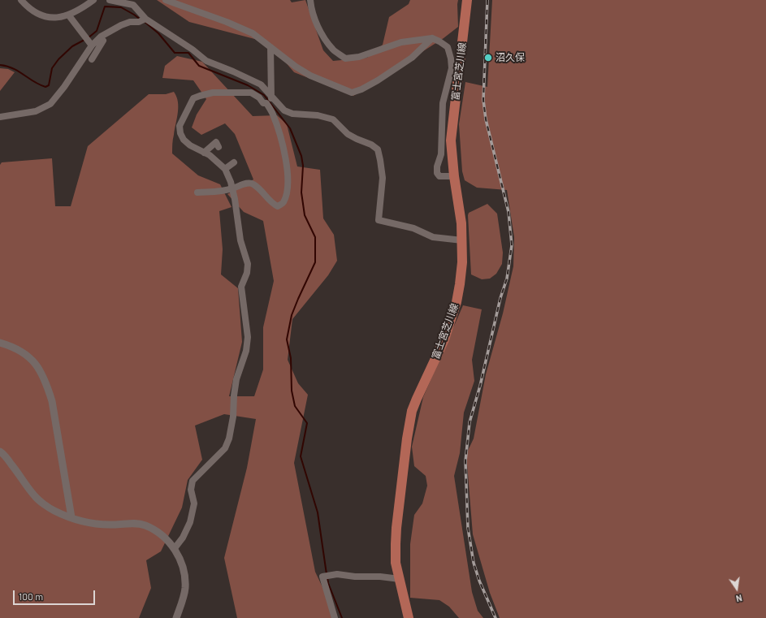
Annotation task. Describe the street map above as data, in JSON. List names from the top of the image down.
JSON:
{
  "streets": {
    "main road": ["富士宮芝川線"]
  },
  "places": ["沼久保"],
  "scale_bar": "100 m",
  "north": "bottom"
}
